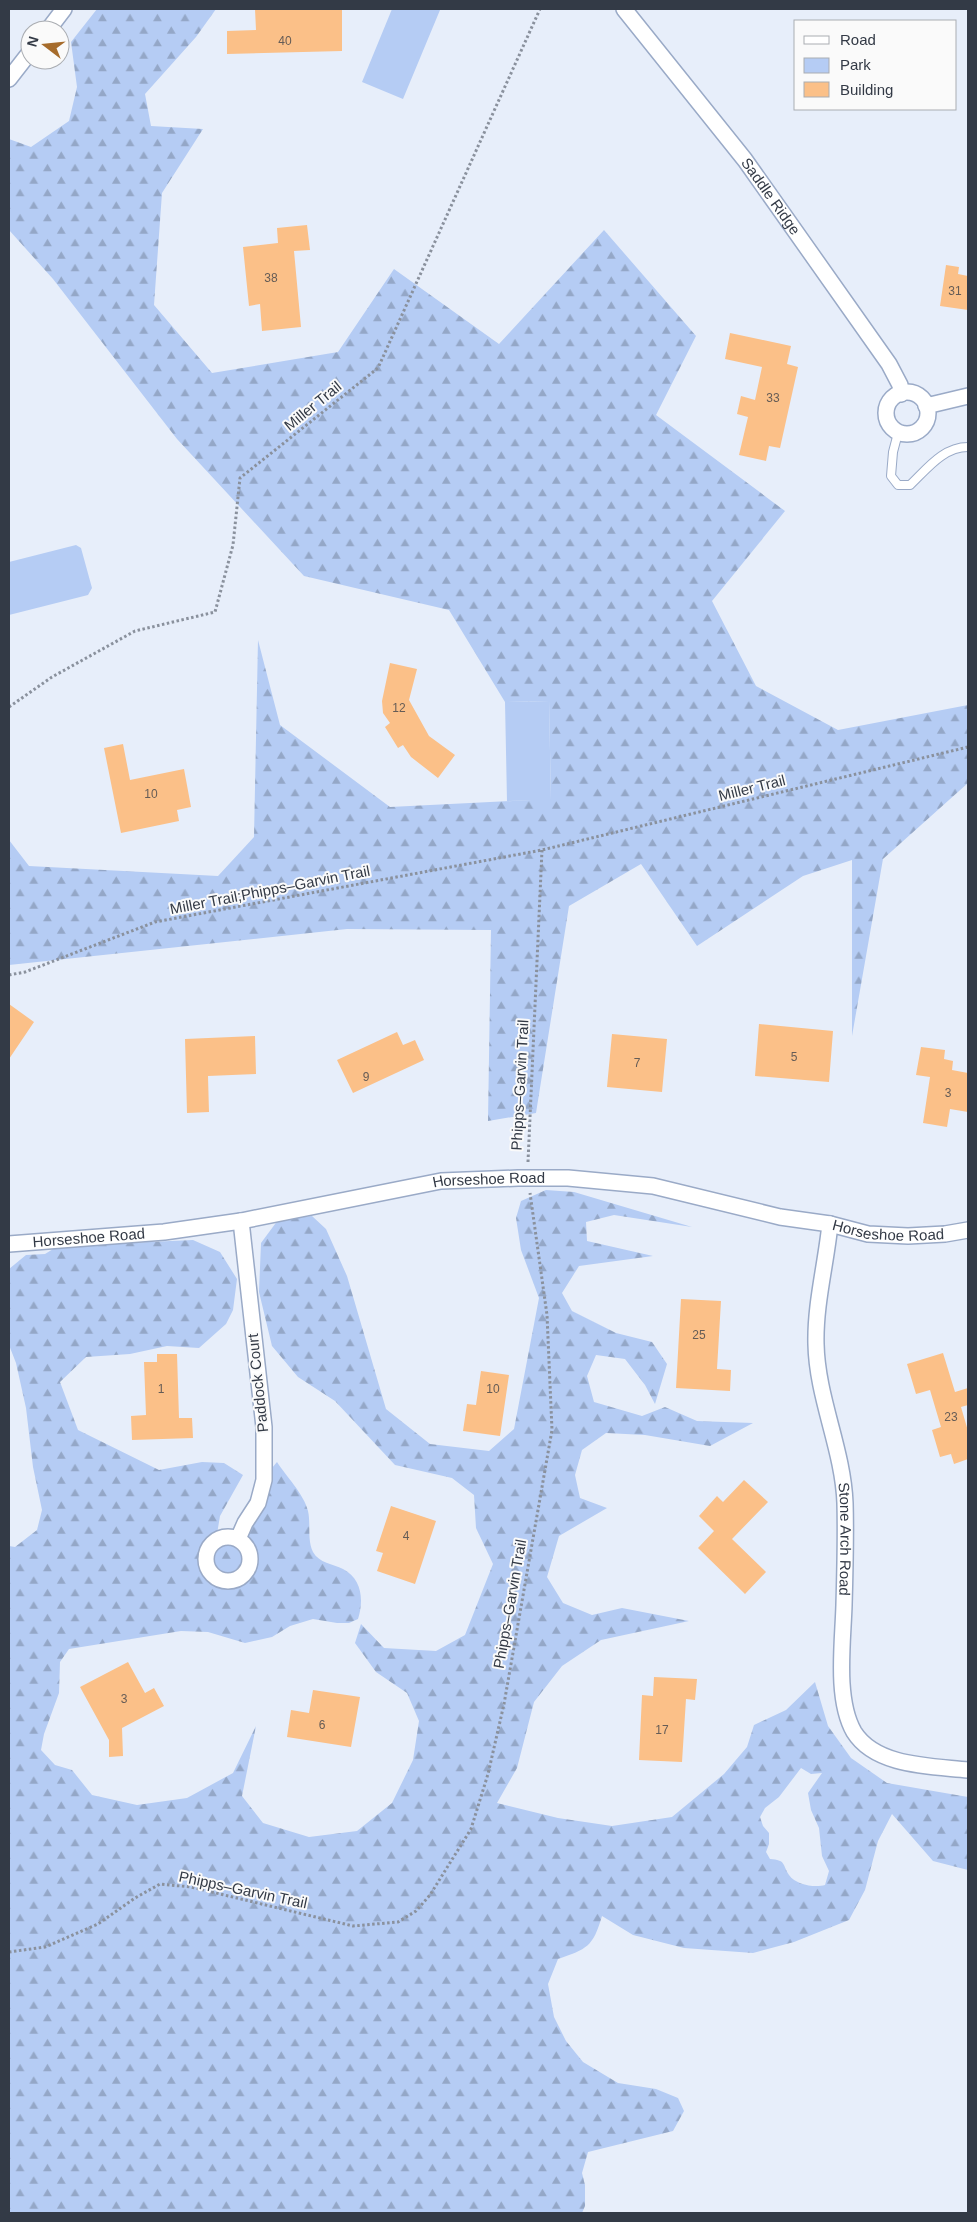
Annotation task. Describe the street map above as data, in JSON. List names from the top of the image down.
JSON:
{
  "streets": {
    "street": [
      "Saddle Ridge",
      "Horseshoe Road",
      "Paddock Court",
      "Stone Arch Road"
    ],
    "path": ["Miller Trail", "Miller Trail;Phipps–Garvin Trail", "Phipps–Garvin Trail"]
  },
  "crossings": [
    ["Miller Trail", "Miller Trail;Phipps–Garvin Trail"],
    ["Miller Trail", "Phipps–Garvin Trail"],
    ["Miller Trail;Phipps–Garvin Trail", "Phipps–Garvin Trail"],
    ["Phipps–Garvin Trail", "Horseshoe Road"],
    ["Horseshoe Road", "Paddock Court"],
    ["Horseshoe Road", "Stone Arch Road"]
  ],
  "house_numbers": [
    "40",
    "38",
    "31",
    "33",
    "12",
    "10",
    "5",
    "7",
    "9",
    "3",
    "25",
    "1",
    "10",
    "23",
    "4",
    "3",
    "6",
    "17"
  ],
  "legend": ["Road", "Park", "Building"],
  "north": "left"
}
